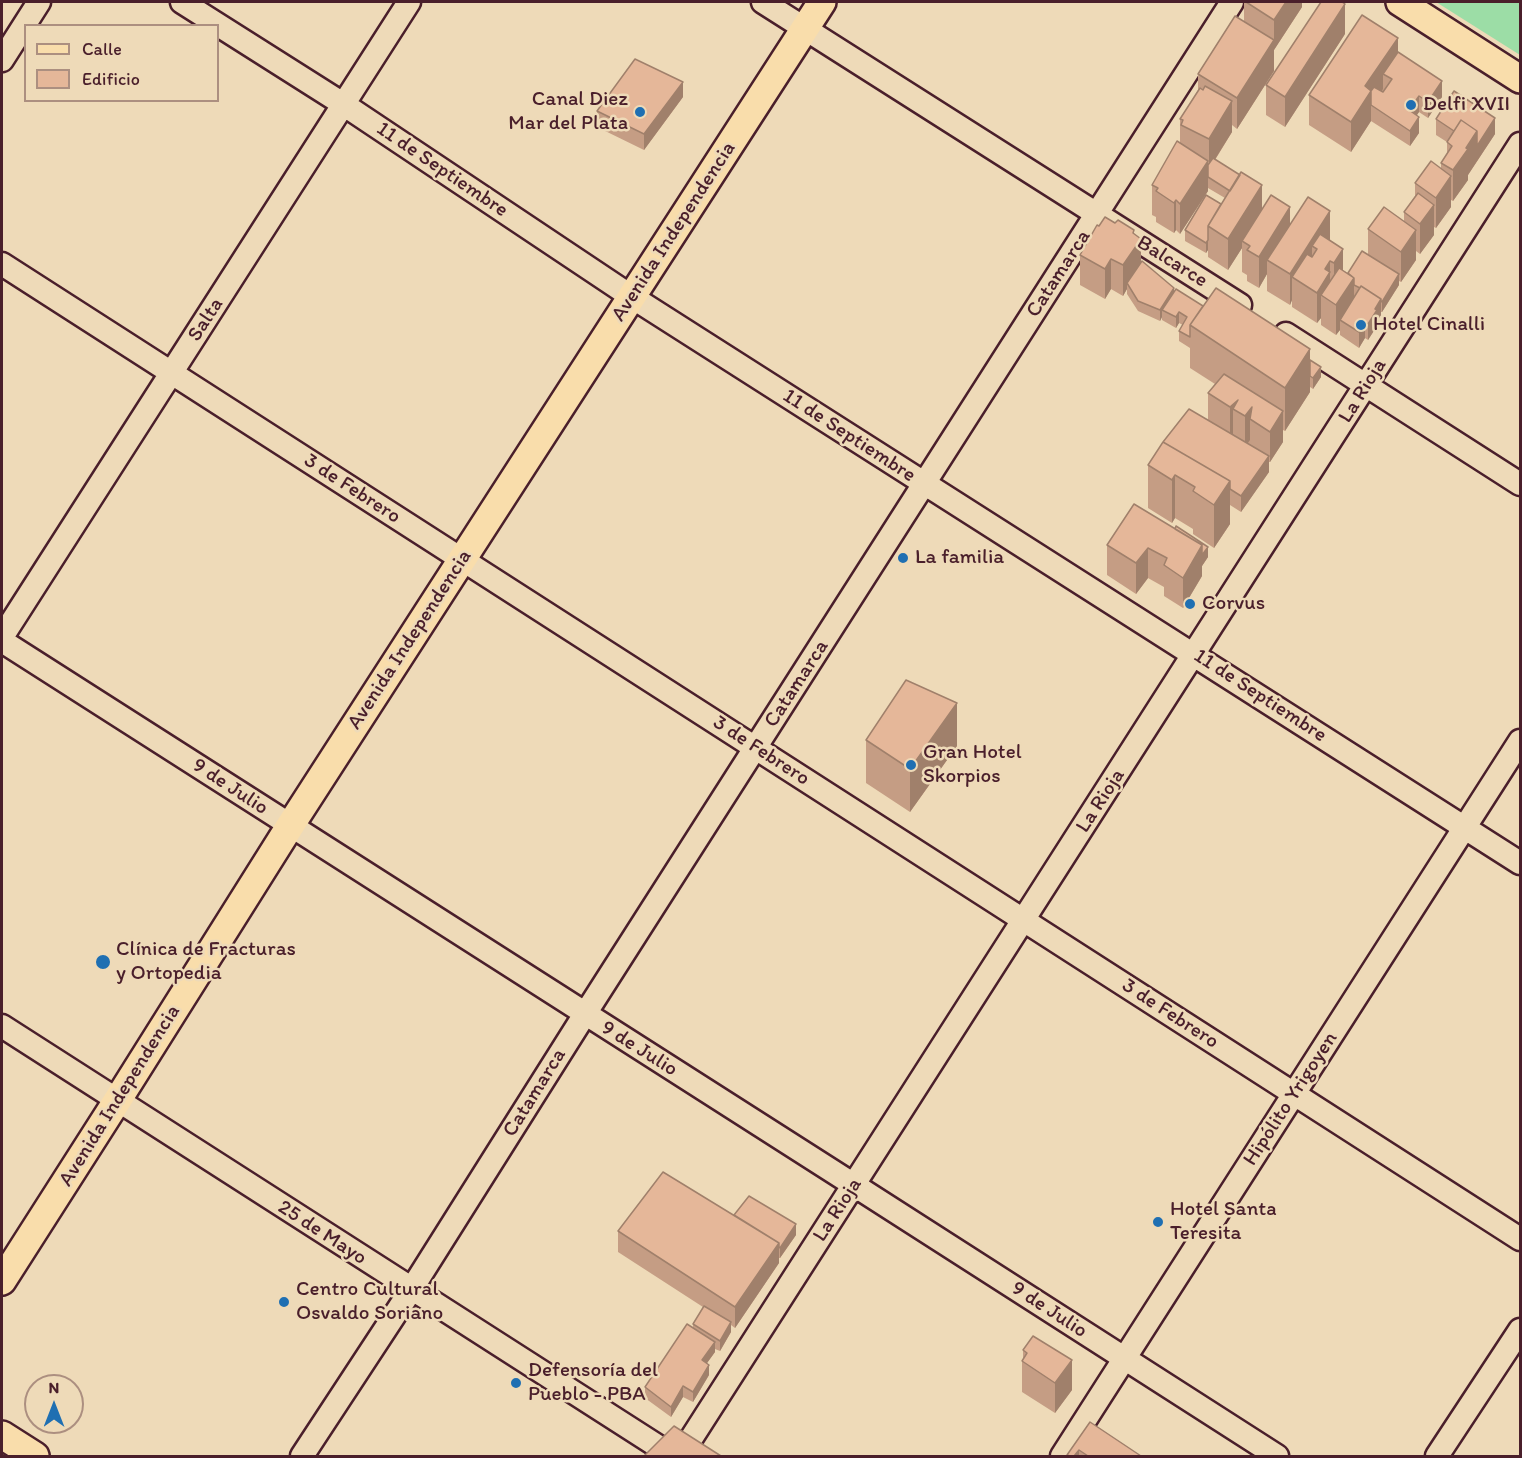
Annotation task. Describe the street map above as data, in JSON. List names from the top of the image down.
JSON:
{
  "streets": {
    "main road": ["Avenida Independencia"],
    "street": [
      "11 de Septiembre",
      "Balcarce",
      "Catamarca",
      "Salta",
      "La Rioja",
      "3 de Febrero",
      "9 de Julio",
      "Hipólito Yrigoyen",
      "25 de Mayo"
    ]
  },
  "crossings": [
    ["11 de Septiembre", "Avenida Independencia"],
    ["11 de Septiembre", "Catamarca"],
    ["11 de Septiembre", "Salta"],
    ["11 de Septiembre", "La Rioja"],
    ["11 de Septiembre", "Hipólito Yrigoyen"],
    ["Avenida Independencia", "Balcarce"],
    ["Avenida Independencia", "3 de Febrero"],
    ["Avenida Independencia", "9 de Julio"],
    ["Avenida Independencia", "25 de Mayo"],
    ["Balcarce", "Catamarca"],
    ["Balcarce", "La Rioja"],
    ["Catamarca", "3 de Febrero"],
    ["Catamarca", "9 de Julio"],
    ["Catamarca", "25 de Mayo"],
    ["Salta", "3 de Febrero"],
    ["Salta", "9 de Julio"],
    ["La Rioja", "3 de Febrero"],
    ["La Rioja", "9 de Julio"],
    ["3 de Febrero", "Hipólito Yrigoyen"],
    ["9 de Julio", "Hipólito Yrigoyen"]
  ],
  "places": [
    "Delfi XVII",
    "Canal Diez Mar del Plata",
    "Hotel Cinalli",
    "La familia",
    "Corvus",
    "Gran Hotel Skorpios",
    "Clínica de Fracturas y Ortopedia",
    "Hotel Santa Teresita",
    "Centro Cultural Osvaldo Soriano",
    "Defensoría del Pueblo - PBA"
  ],
  "legend": ["Calle", "Edificio"],
  "north": "top"
}
